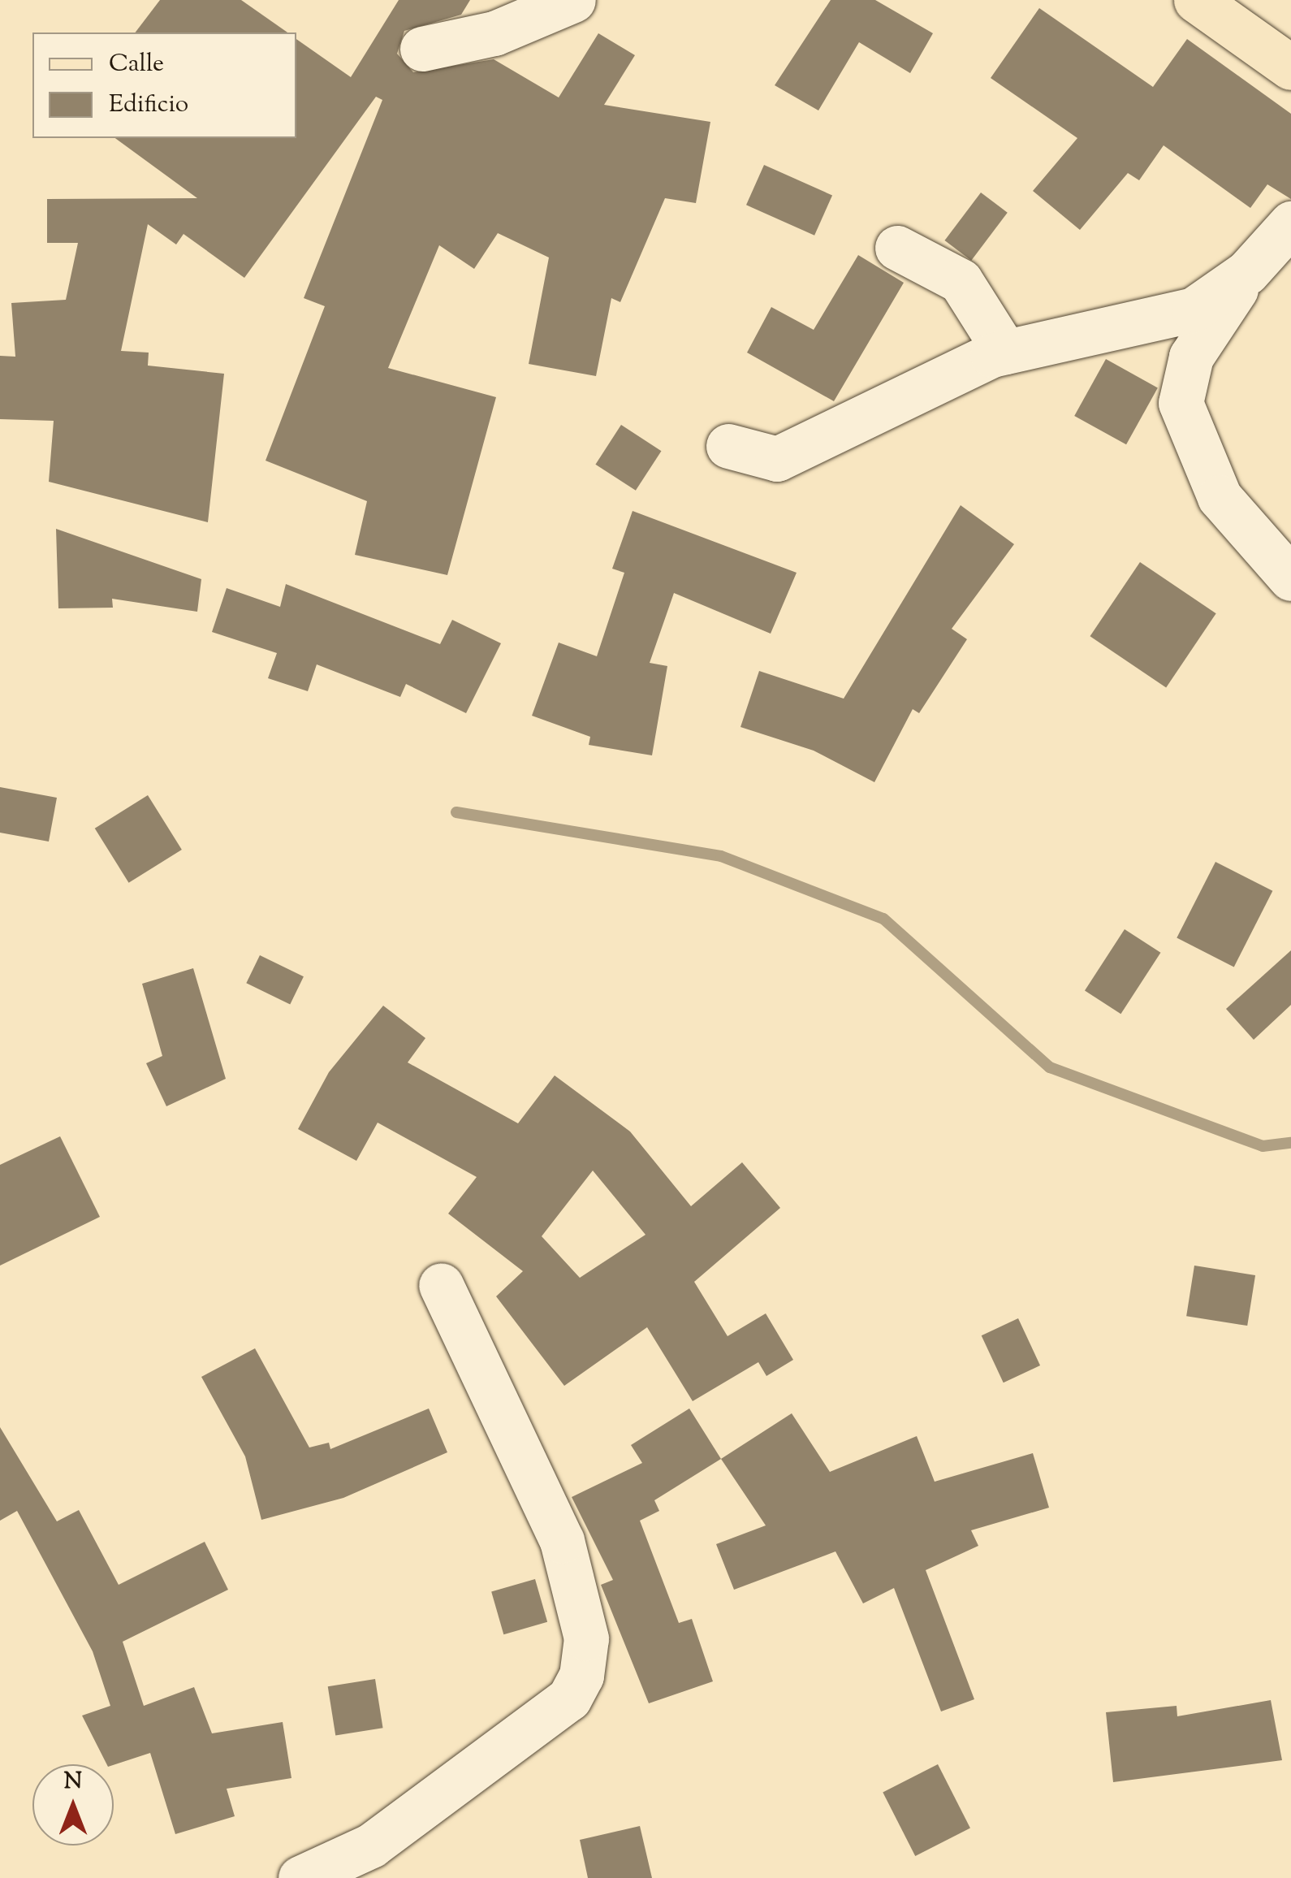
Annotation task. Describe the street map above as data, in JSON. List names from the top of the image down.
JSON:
{
  "legend": ["Calle", "Edificio"],
  "north": "top"
}
